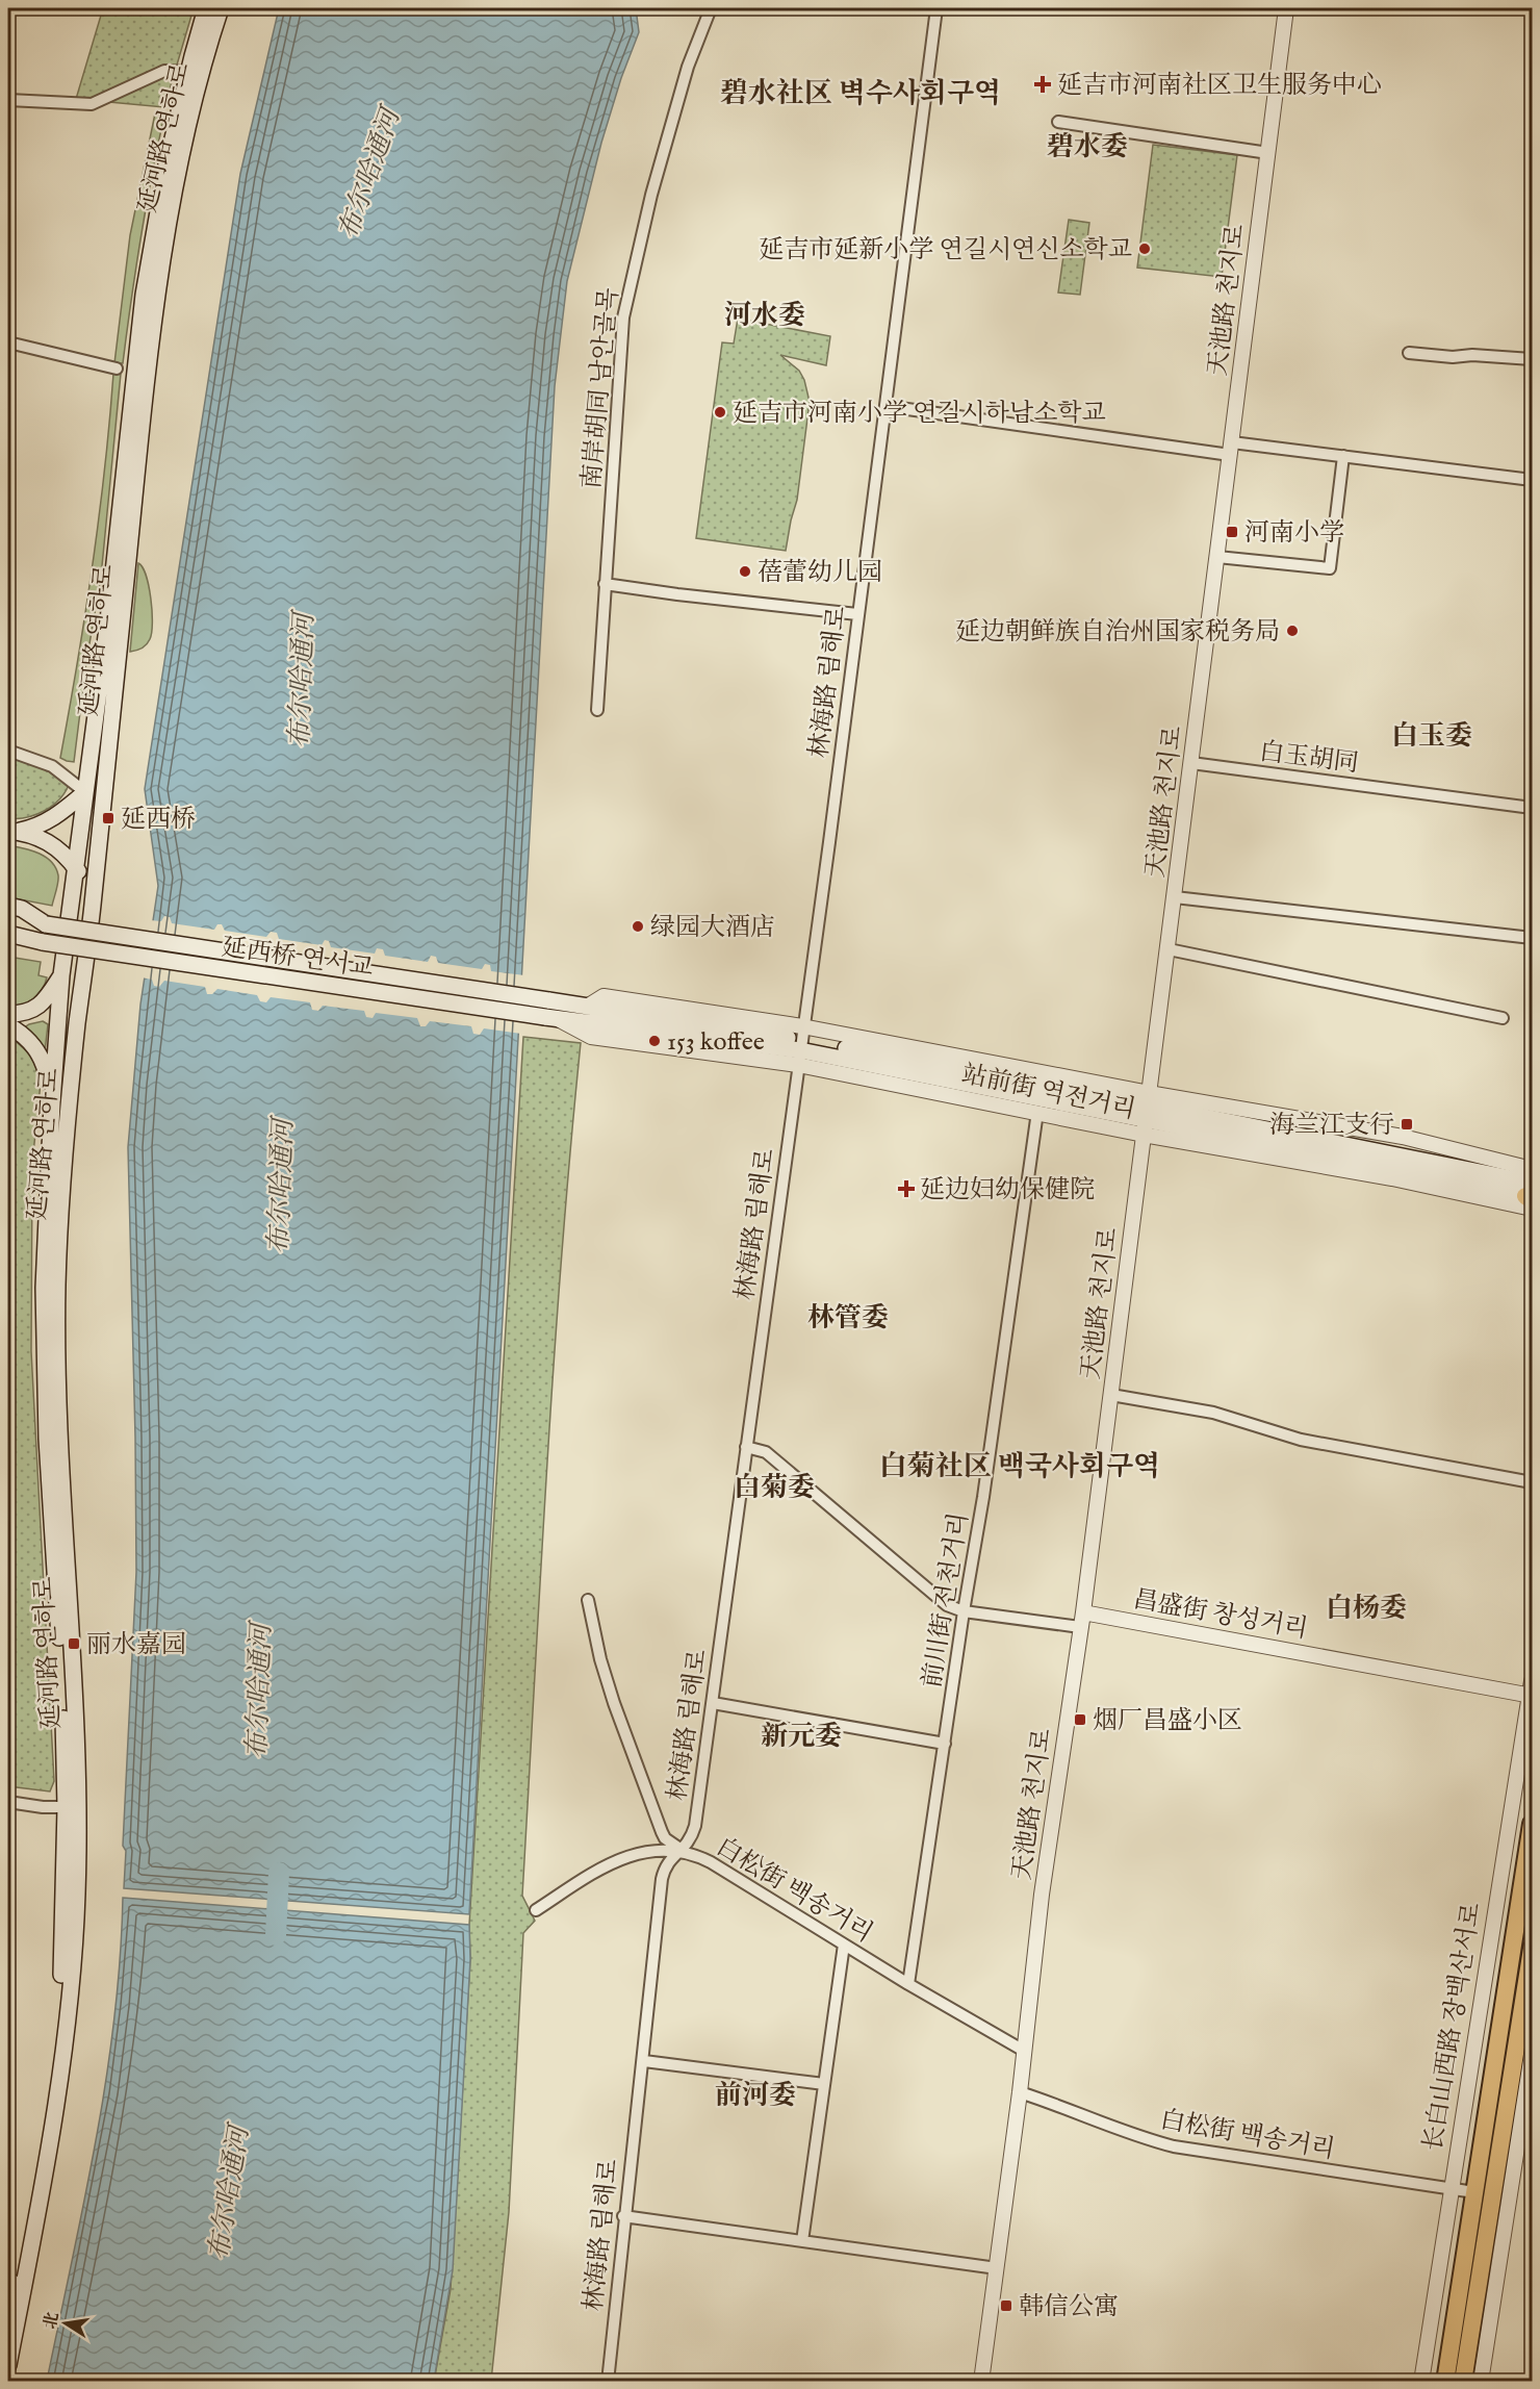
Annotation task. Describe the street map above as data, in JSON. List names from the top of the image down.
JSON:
{
  "streets": {
    "main road": [
      "延河路 연하로",
      "延西桥 연서교",
      "站前街 역전거리",
      "长白山西路 장백산서로"
    ],
    "street": [
      "天池路 천지로",
      "南岸胡同 남안골목",
      "林海路 림해로",
      "白玉胡同",
      "前川街 전천거리",
      "昌盛街 창성거리",
      "白松街 백송거리"
    ]
  },
  "crossings": [
    ["天池路 천지로", "白玉胡同"],
    ["天池路 천지로", "站前街 역전거리"],
    ["天池路 천지로", "昌盛街 창성거리"],
    ["天池路 천지로", "白松街 백송거리"],
    ["林海路 림해로", "站前街 역전거리"],
    ["林海路 림해로", "白松街 백송거리"],
    ["延西桥 연서교", "站前街 역전거리"],
    ["站前街 역전거리", "前川街 전천거리"],
    ["前川街 전천거리", "白松街 백송거리"],
    ["昌盛街 창성거리", "长白山西路 장백산서로"],
    ["白松街 백송거리", "长白山西路 장백산서로"]
  ],
  "districts": [
    "碧水社区 벽수사회구역",
    "碧水委",
    "河水委",
    "白玉委",
    "林管委",
    "白菊社区 백국사회구역",
    "白菊委",
    "白杨委",
    "新元委",
    "前河委"
  ],
  "water": ["布尔哈通河"],
  "places": {
    "health": ["延吉市河南社区卫生服务中心", "延边妇幼保健院"],
    "other": [
      "延吉市延新小学 연길시연신소학교",
      "延吉市河南小学 연길시하남소학교",
      "蓓蕾幼儿园",
      "延边朝鲜族自治州国家税务局",
      "绿园大酒店",
      "153 koffee"
    ],
    "transit": [
      "河南小学",
      "延西桥",
      "海兰江支行",
      "丽水嘉园",
      "烟厂昌盛小区",
      "韩信公寓"
    ]
  },
  "north": "left"
}
